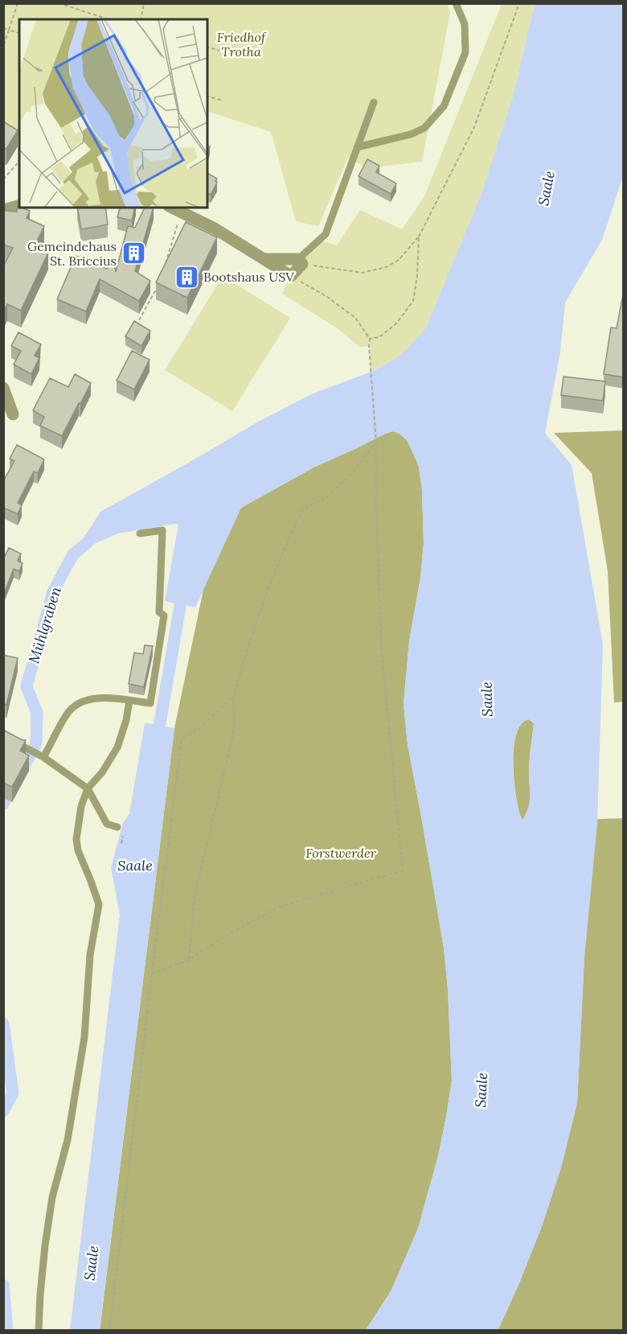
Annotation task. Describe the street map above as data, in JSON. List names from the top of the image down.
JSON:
{
  "water": ["Saale", "Mühlgraben"],
  "parks": ["Friedhof Trotha", "Forstwerder"],
  "places": {
    "building": ["Gemeindehaus St. Briccius", "Bootshaus USV"]
  }
}
